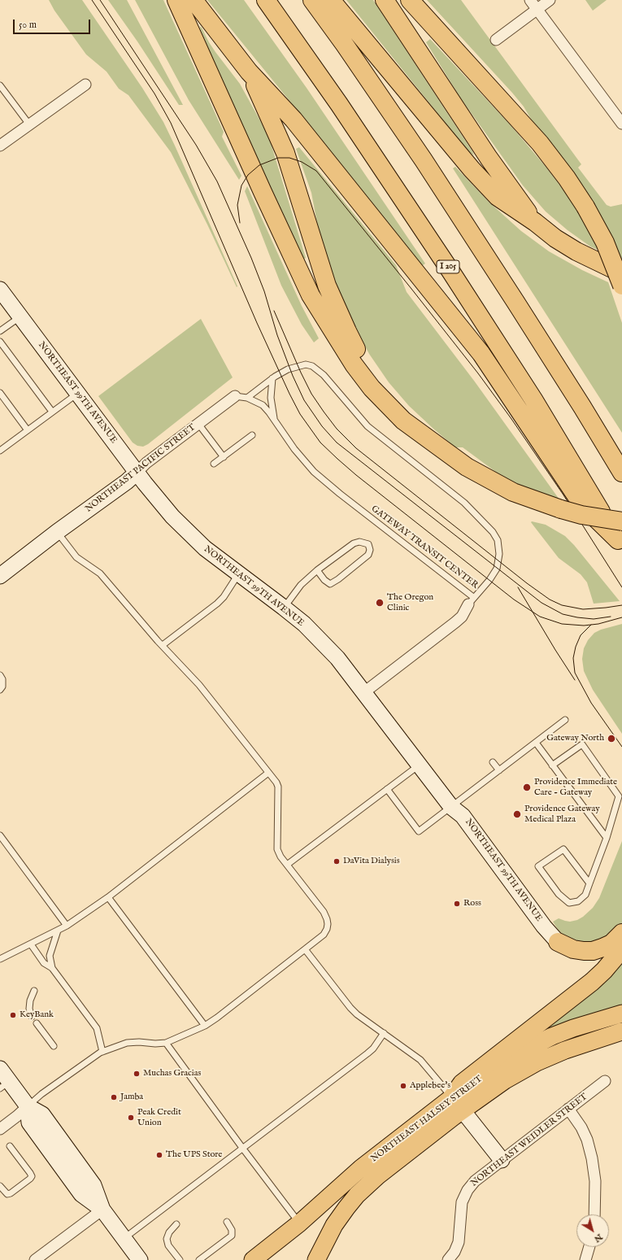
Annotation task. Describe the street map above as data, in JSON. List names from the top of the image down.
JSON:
{
  "streets": {
    "highway": ["I 205"],
    "main road": ["NORTHEAST HALSEY STREET"],
    "street": ["NORTHEAST 99TH AVENUE", "NORTHEAST PACIFIC STREET", "NORTHEAST WEIDLER STREET"],
    "lane": ["GATEWAY TRANSIT CENTER"]
  },
  "crossings": [
    ["NORTHEAST 99TH AVENUE", "NORTHEAST PACIFIC STREET"],
    ["NORTHEAST PACIFIC STREET", "GATEWAY TRANSIT CENTER"]
  ],
  "places": [
    "The Oregon Clinic",
    "Gateway North",
    "Providence Immediate Care - Gateway",
    "Providence Gateway Medical Plaza",
    "DaVita Dialysis",
    "Ross",
    "KeyBank",
    "Muchas Gracias",
    "Applebee's",
    "Jamba",
    "Peak Credit Union",
    "The UPS Store"
  ],
  "scale_bar": "50 m",
  "north": "bottom right"
}
